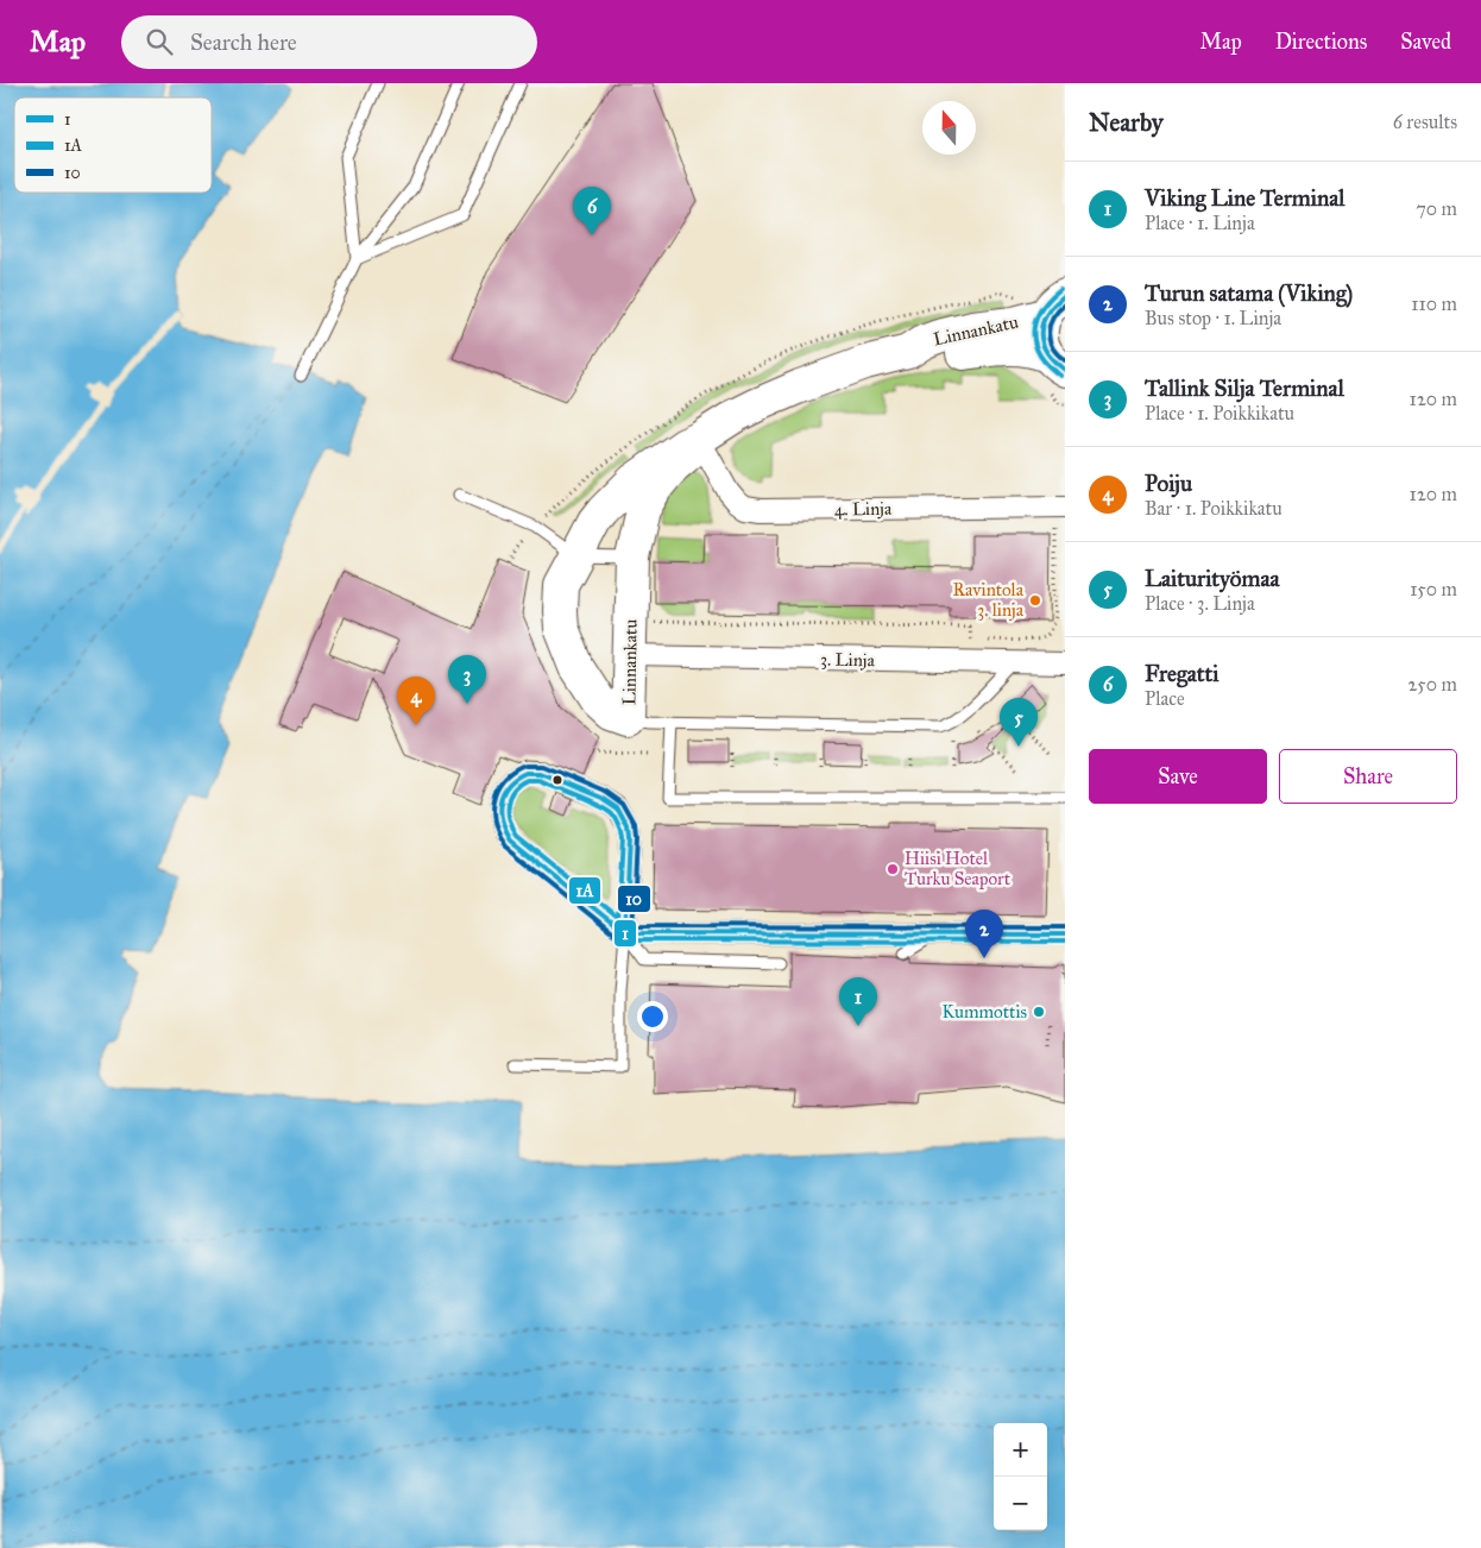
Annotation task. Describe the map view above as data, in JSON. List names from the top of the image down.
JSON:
{
  "streets": {
    "main road": ["Linnankatu"],
    "street": ["4. Linja", "3. Linja"]
  },
  "crossings": [
    ["Linnankatu", "4. Linja"],
    ["Linnankatu", "3. Linja"]
  ],
  "places": ["Ravintola 3. linja", "Hiisi Hotel Turku Seaport", "Kummottis"],
  "lines": ["transit line 1A", "transit line 1", "transit line 10"],
  "legend": ["1", "1A", "10"],
  "north": "top",
  "page": {
    "header": "Map",
    "search": "Search here",
    "nav": ["Map", "Directions", "Saved"],
    "heading": ["Nearby", "6 results"],
    "list": [
      {
        "mark": "1",
        "name": "Viking Line Terminal",
        "note": "Place · 1. Linja",
        "value": "70 m"
      },
      {
        "mark": "2",
        "name": "Turun satama (Viking)",
        "note": "Bus stop · 1. Linja",
        "value": "110 m"
      },
      {
        "mark": "3",
        "name": "Tallink Silja Terminal",
        "note": "Place · 1. Poikkikatu",
        "value": "120 m"
      },
      {
        "mark": "4",
        "name": "Poiju",
        "note": "Bar · 1. Poikkikatu",
        "value": "120 m"
      },
      {
        "mark": "5",
        "name": "Laiturityömaa",
        "note": "Place · 3. Linja",
        "value": "150 m"
      },
      {
        "mark": "6",
        "name": "Fregatti",
        "note": "Place",
        "value": "250 m"
      }
    ],
    "pins": [
      "6",
      "3",
      "4",
      "5",
      "2",
      "1"
    ],
    "buttons": ["Save", "Share"],
    "map_buttons": ["+", "−"]
  }
}
